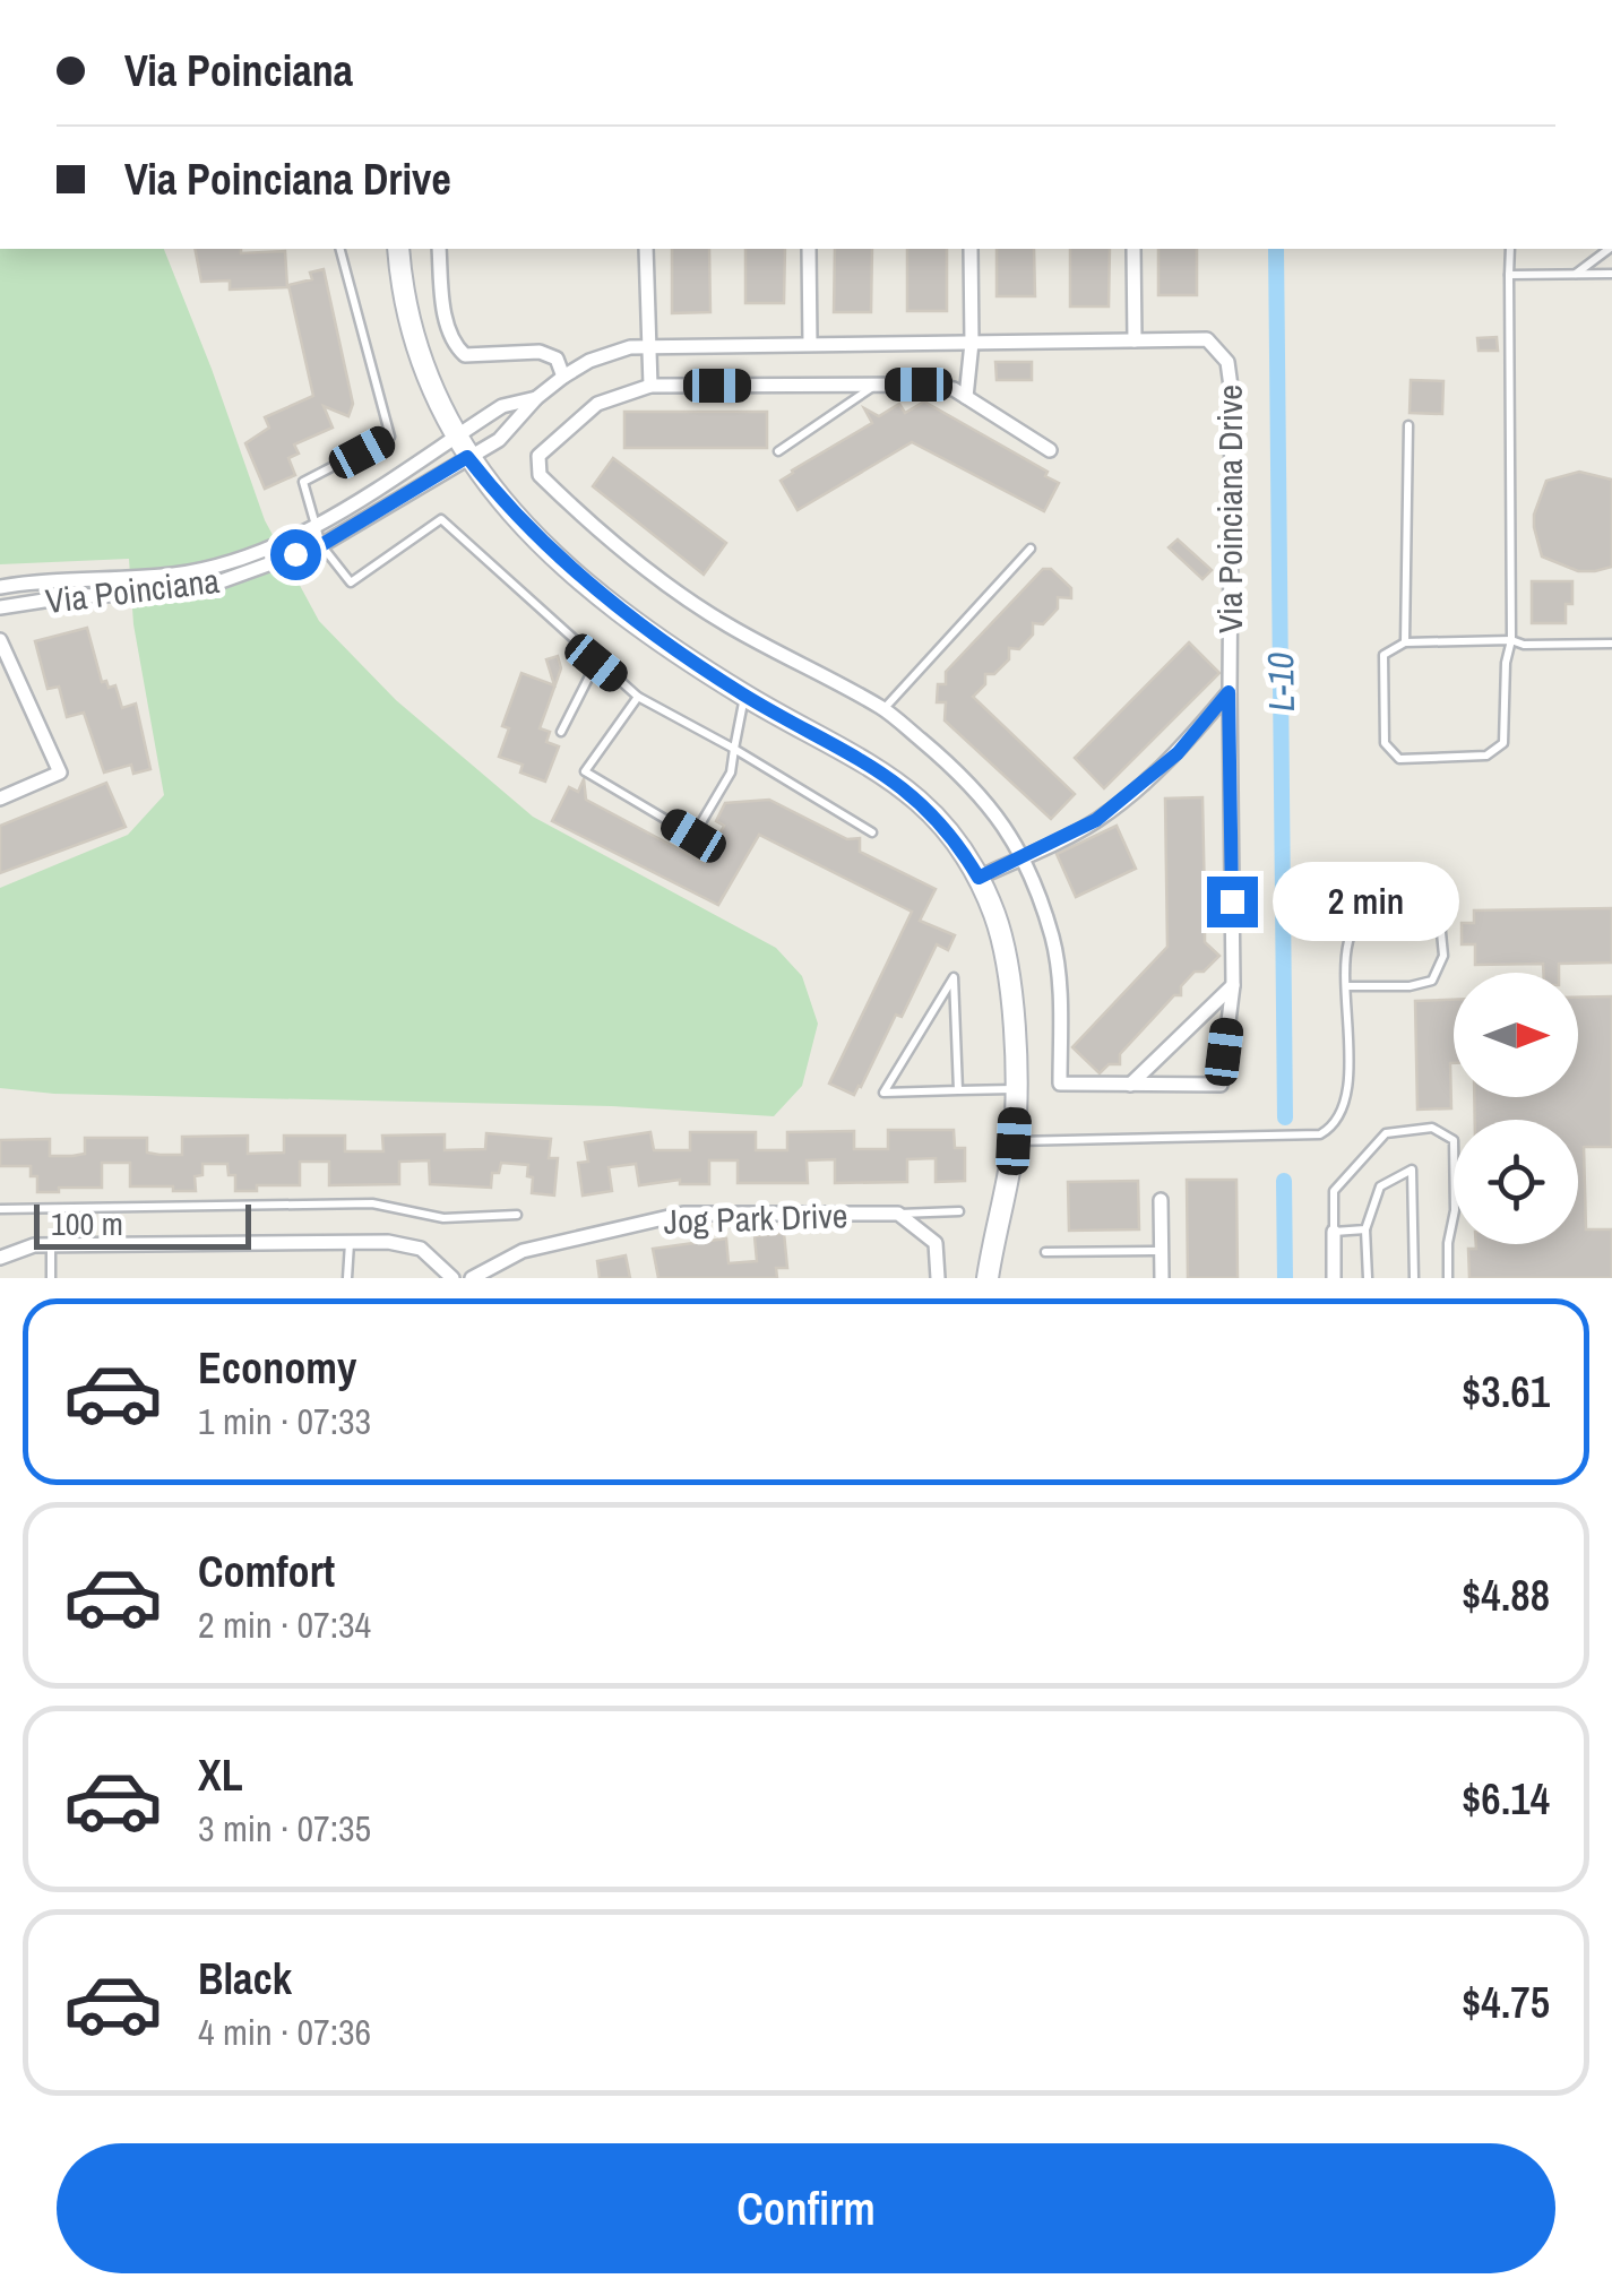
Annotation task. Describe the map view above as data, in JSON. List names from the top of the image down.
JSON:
{
  "streets": {
    "street": ["Via Poinciana Drive", "Via Poinciana", "Jog Park Drive"]
  },
  "crossings": [
    ["Via Poinciana Drive", "Via Poinciana"]
  ],
  "water": ["L-10"],
  "scale_bar": "100 m",
  "north": "right",
  "page": {
    "banner": ["Via Poinciana", "Via Poinciana Drive"],
    "bubble": "2 min",
    "scale": "100 m",
    "list": [
      {
        "name": "Economy",
        "note": "1 min · 07:33",
        "value": "$3.61"
      },
      {
        "name": "Comfort",
        "note": "2 min · 07:34",
        "value": "$4.88"
      },
      {
        "name": "XL",
        "note": "3 min · 07:35",
        "value": "$6.14"
      },
      {
        "name": "Black",
        "note": "4 min · 07:36",
        "value": "$4.75"
      }
    ],
    "buttons": "Confirm"
  }
}
